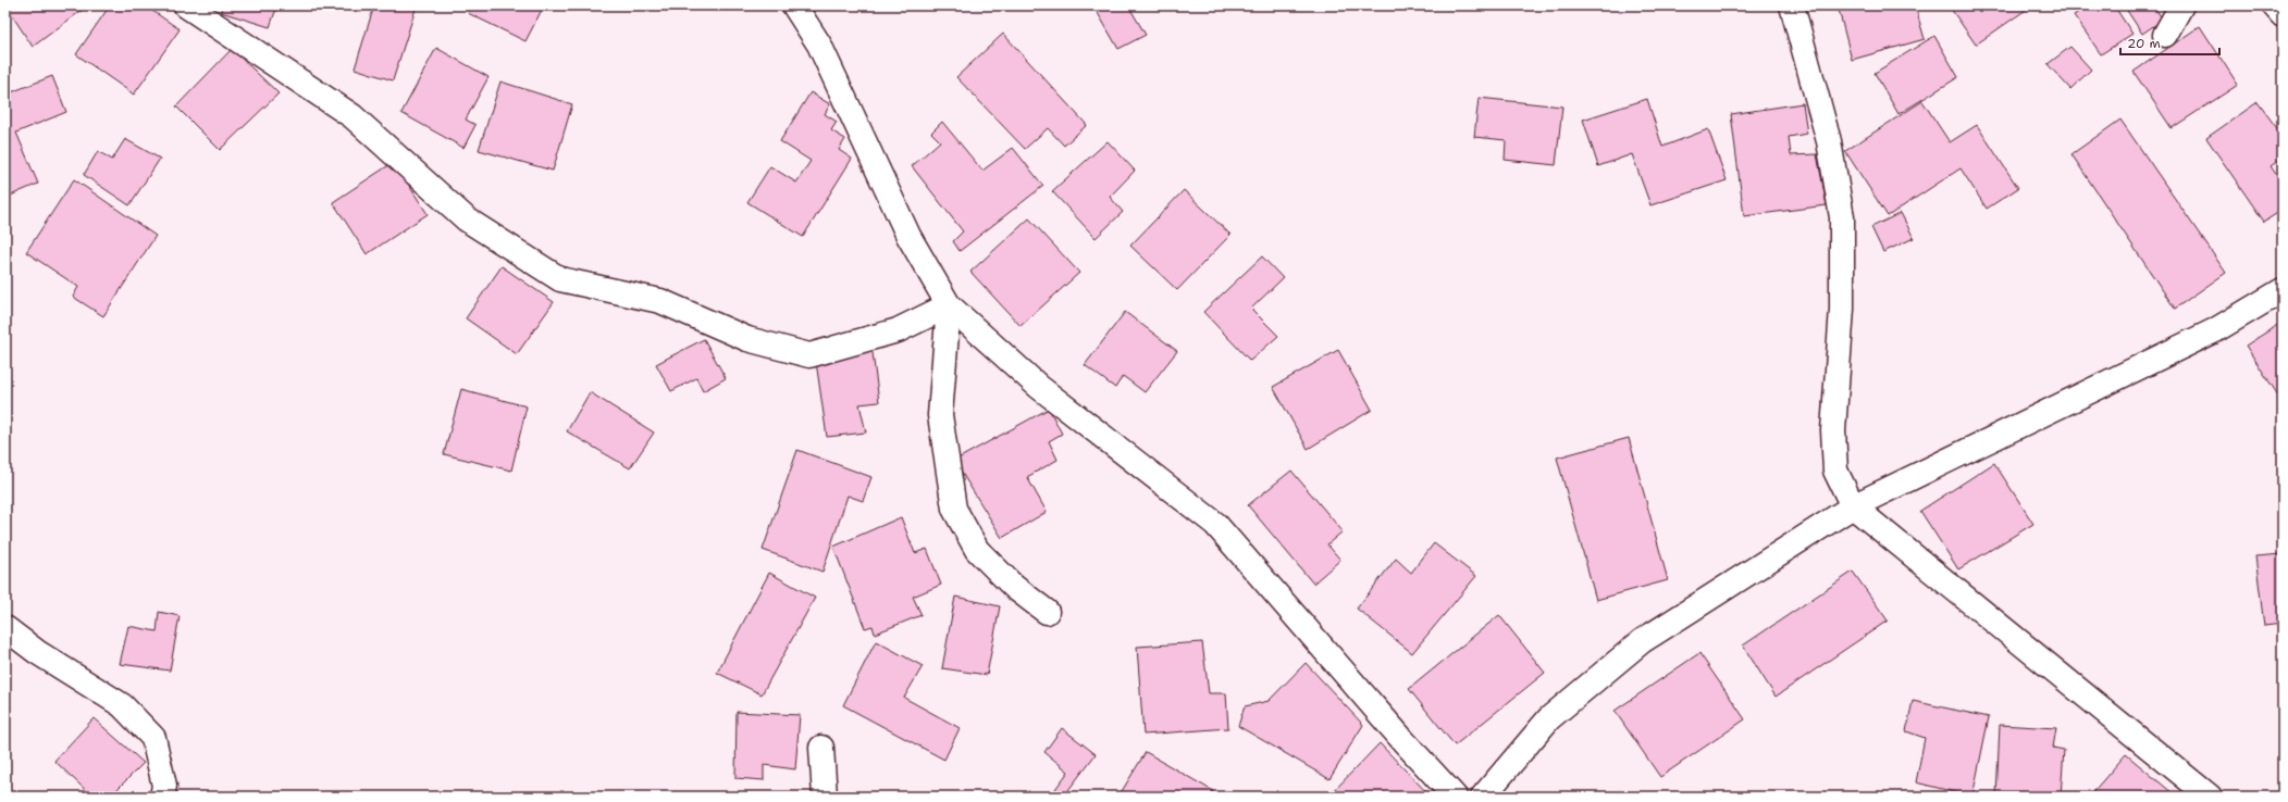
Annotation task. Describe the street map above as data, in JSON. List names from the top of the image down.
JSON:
{
  "scale_bar": "20 m"
}
